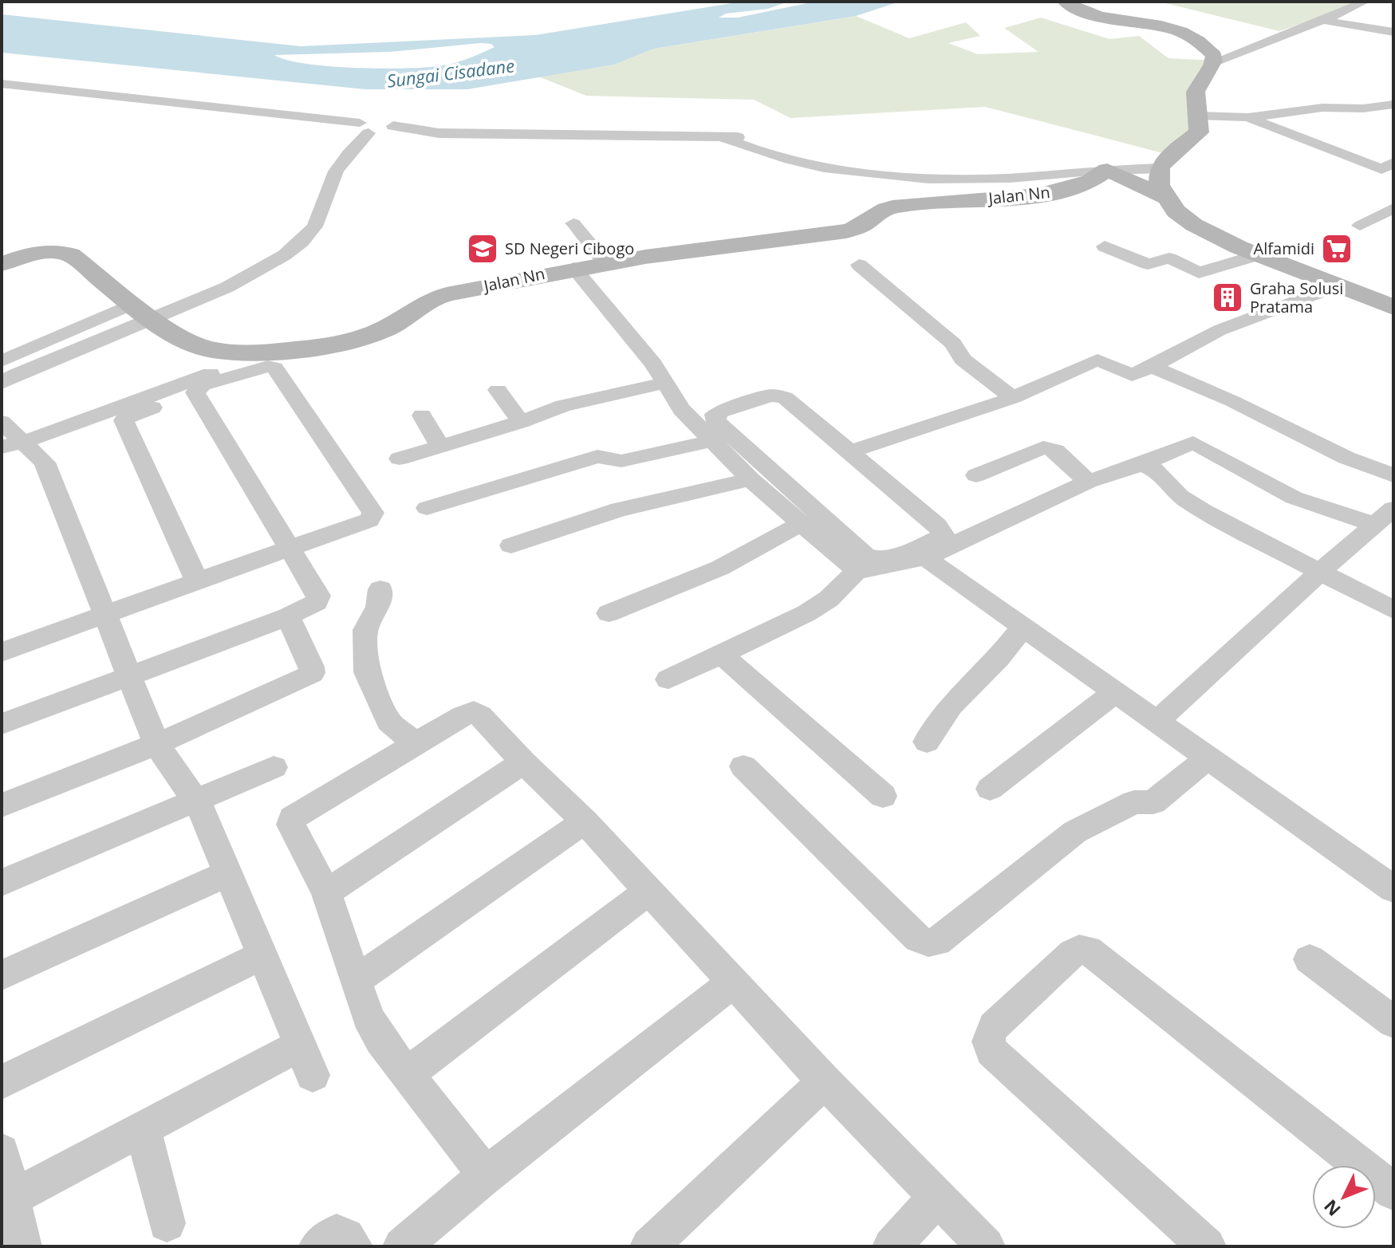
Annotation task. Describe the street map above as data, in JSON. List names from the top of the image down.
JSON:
{
  "streets": {
    "street": ["Jalan Nn"]
  },
  "water": ["Sungai Cisadane"],
  "places": {
    "school or university": ["SD Negeri Cibogo"],
    "supermarket": ["Alfamidi"],
    "building": ["Graha Solusi Pratama"]
  },
  "north": "bottom left"
}
